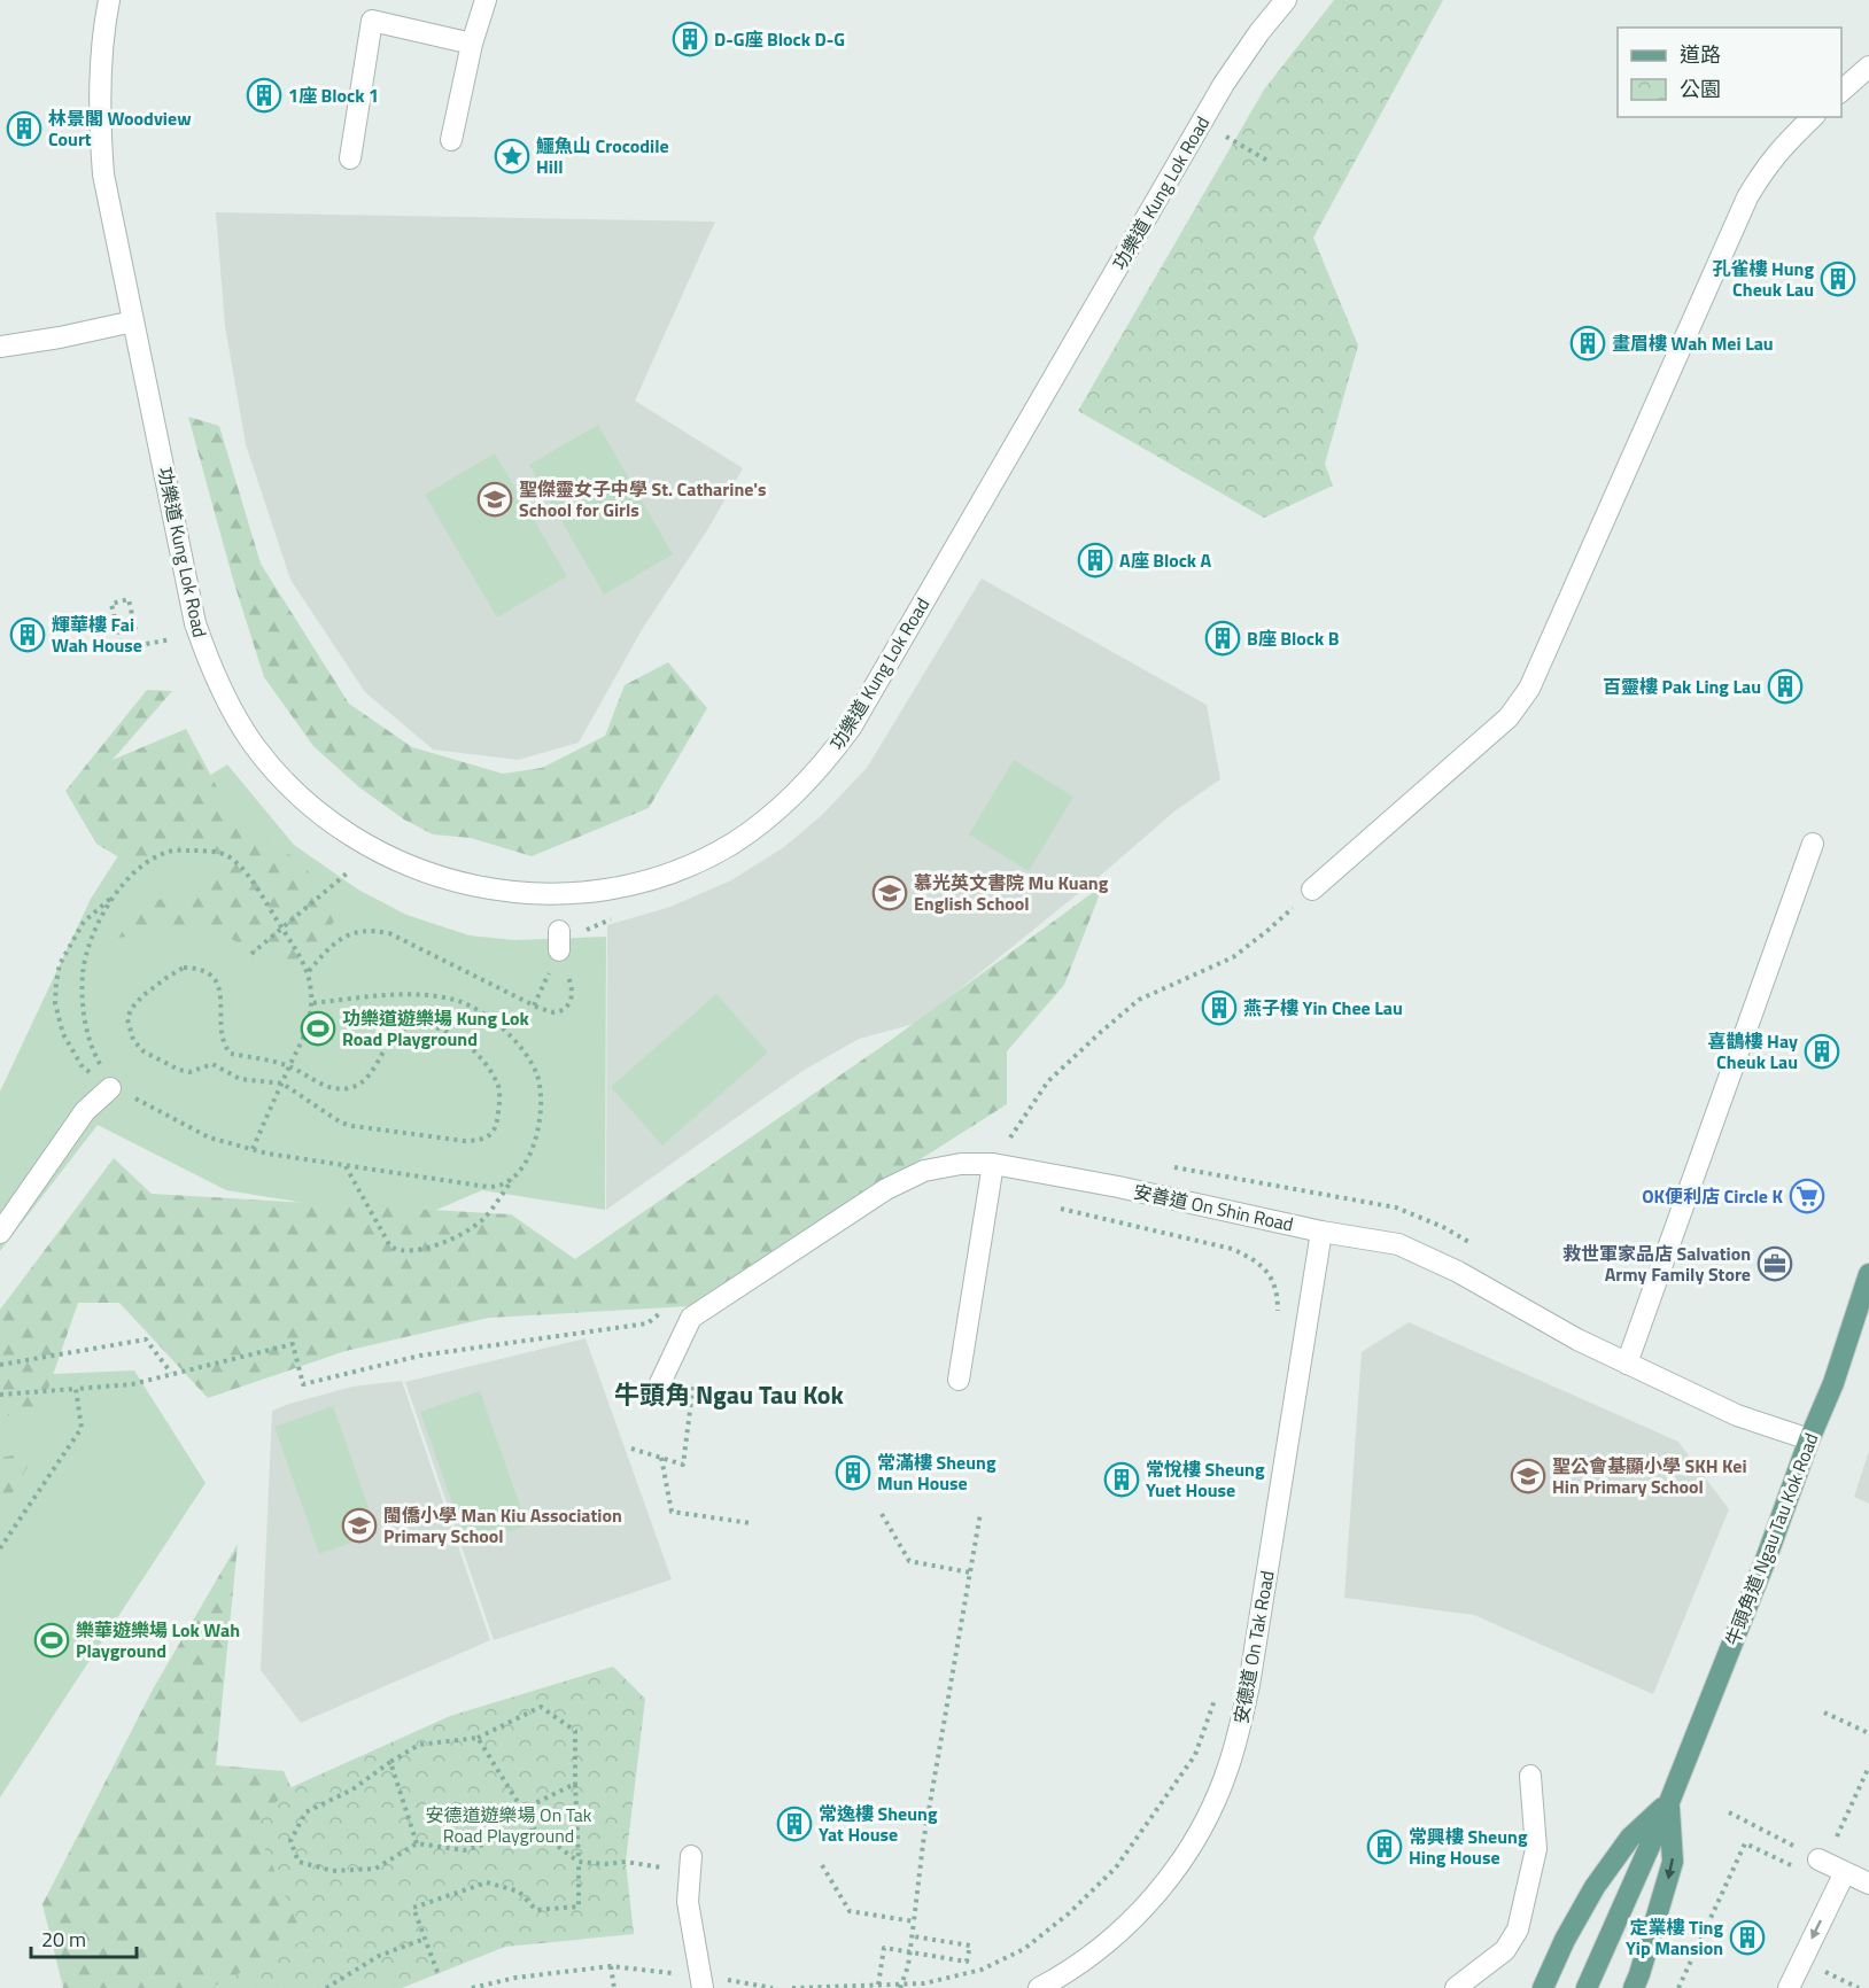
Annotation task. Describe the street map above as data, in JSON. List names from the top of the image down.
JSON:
{
  "streets": {
    "main road": ["牛頭角道 Ngau Tau Kok Road"],
    "street": ["功樂道 Kung Lok Road", "安善道 On Shin Road", "安德道 On Tak Road"]
  },
  "crossings": [
    ["安善道 On Shin Road", "牛頭角道 Ngau Tau Kok Road"],
    ["安善道 On Shin Road", "安德道 On Tak Road"]
  ],
  "districts": ["牛頭角 Ngau Tau Kok"],
  "parks": ["安德道遊樂場 On Tak Road Playground"],
  "places": {
    "building": [
      "D-G座 Block D-G",
      "1座 Block 1",
      "林景閣 Woodview Court",
      "孔雀樓 Hung Cheuk Lau",
      "畫眉樓 Wah Mei Lau",
      "A座 Block A",
      "輝華樓 Fai Wah House",
      "B座 Block B",
      "百靈樓 Pak Ling Lau",
      "燕子樓 Yin Chee Lau",
      "喜鵲樓 Hay Cheuk Lau",
      "常滿樓 Sheung Mun House",
      "常悅樓 Sheung Yuet House",
      "常逸樓 Sheung Yat House",
      "常興樓 Sheung Hing House",
      "定業樓 Ting Yip Mansion"
    ],
    "place": ["鱷魚山 Crocodile Hill"],
    "school or university": [
      "聖傑靈女子中學 St. Catharine's School for Girls",
      "慕光英文書院 Mu Kuang English School",
      "聖公會基顯小學 SKH Kei Hin Primary School",
      "閩僑小學 Man Kiu Association Primary School"
    ],
    "sports": ["功樂道遊樂場 Kung Lok Road Playground", "樂華遊樂場 Lok Wah Playground"],
    "supermarket": ["OK便利店 Circle K"],
    "office": ["救世軍家品店 Salvation Army Family Store"]
  },
  "legend": ["道路", "公園"],
  "scale_bar": "20 m"
}
